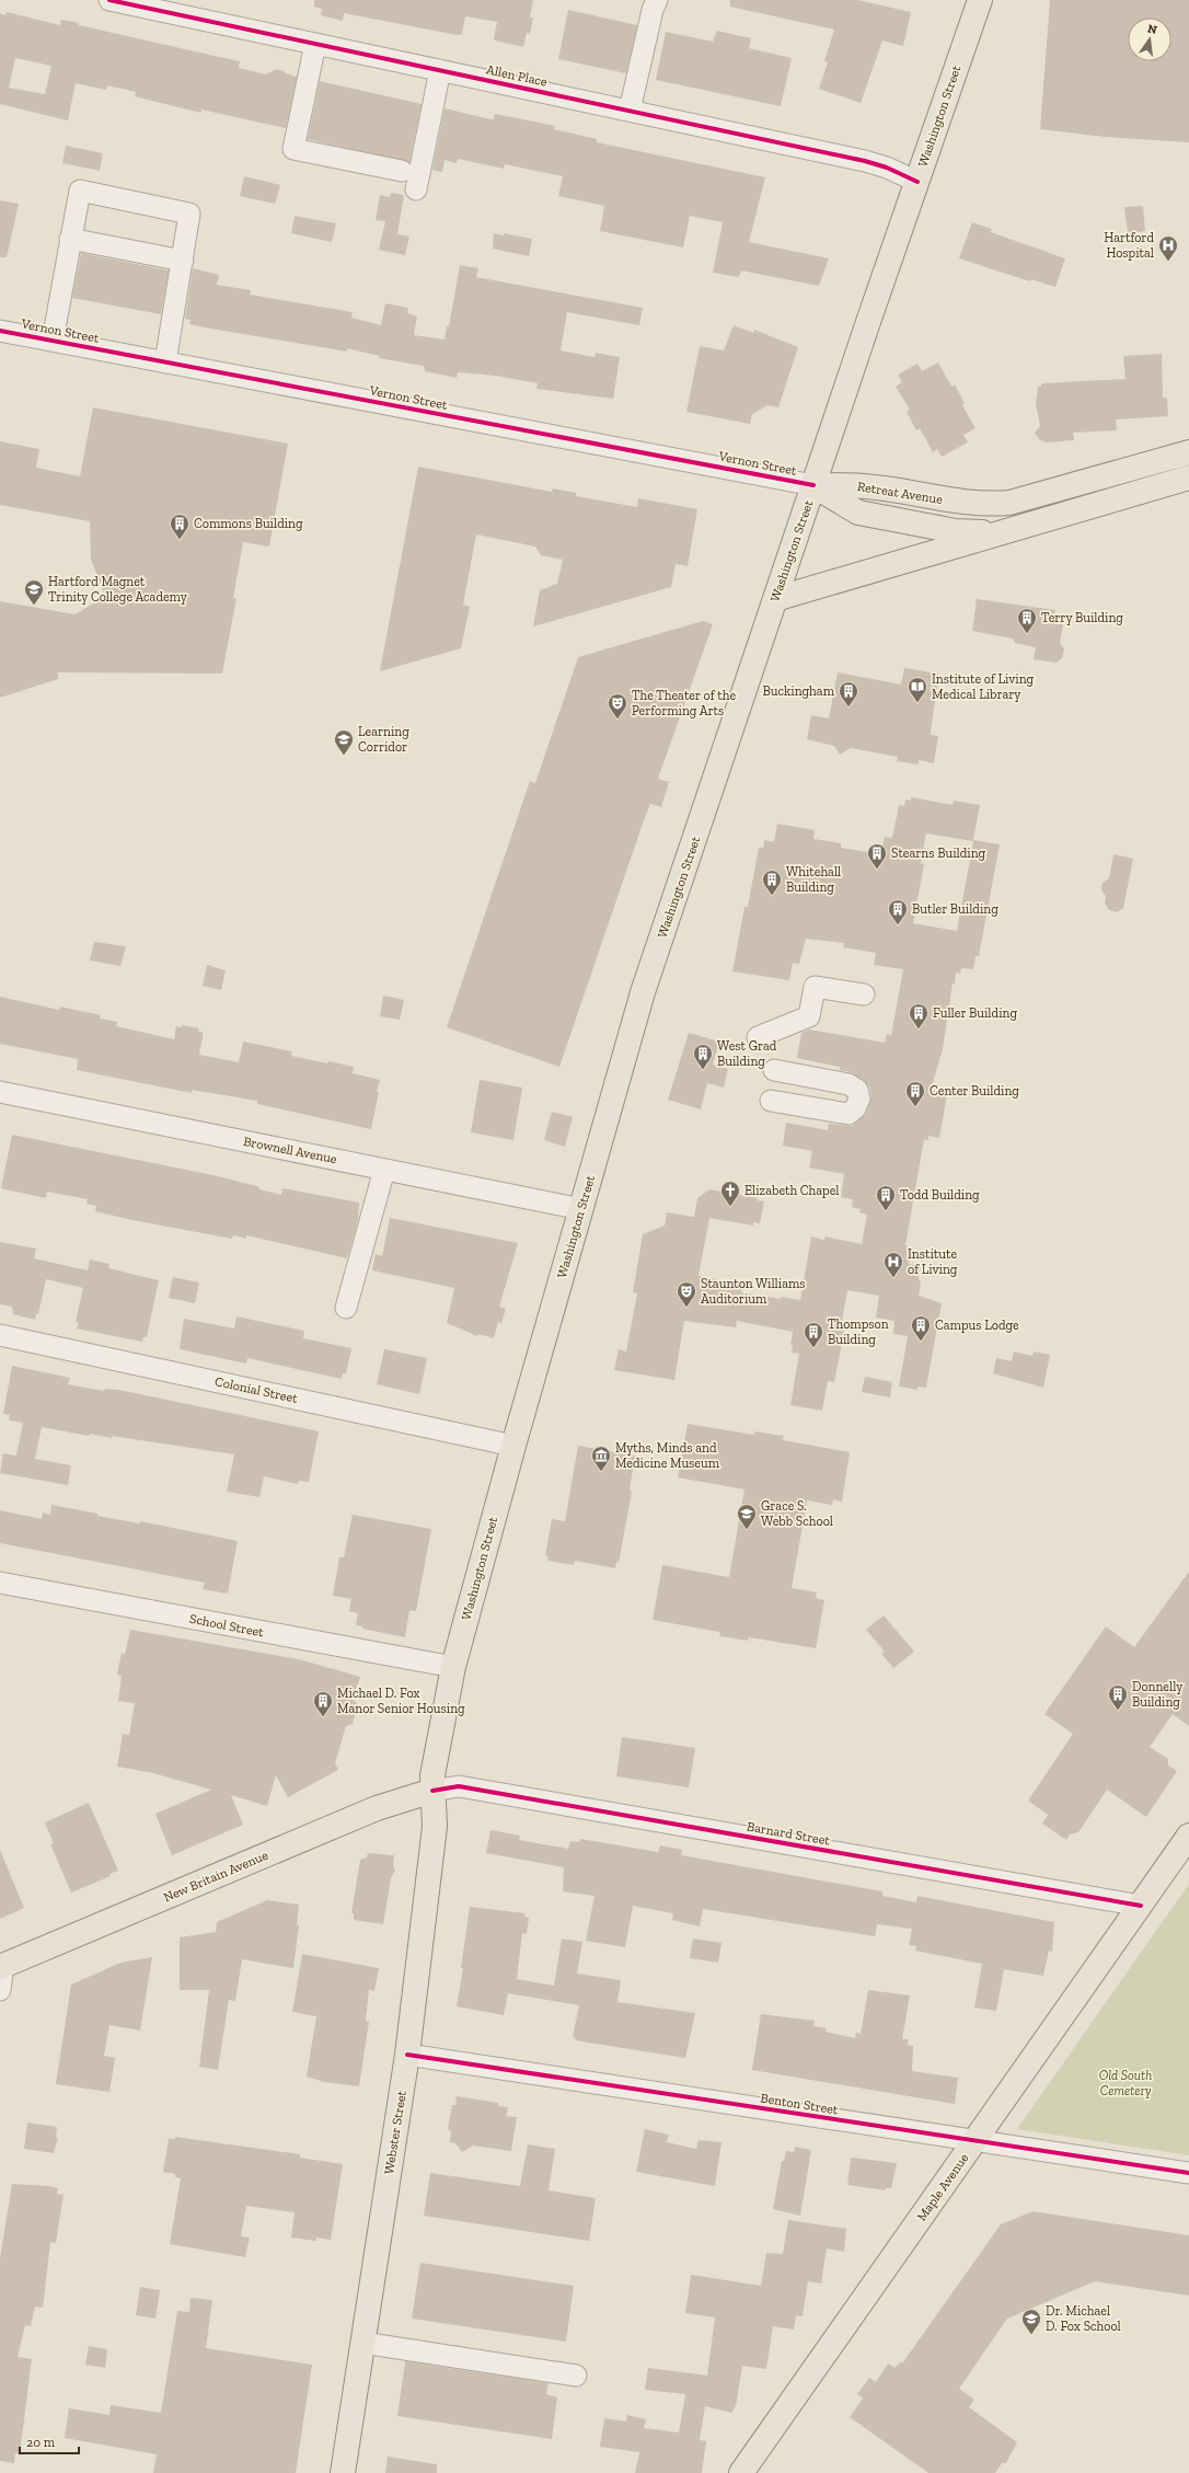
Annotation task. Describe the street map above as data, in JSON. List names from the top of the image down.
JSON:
{
  "streets": {
    "main road": [
      "Washington Street",
      "Retreat Avenue",
      "New Britain Avenue",
      "Webster Street",
      "Maple Avenue"
    ],
    "street": [
      "Allen Place",
      "Vernon Street",
      "Brownell Avenue",
      "Colonial Street",
      "School Street",
      "Barnard Street",
      "Benton Street"
    ]
  },
  "crossings": [
    ["Allen Place", "Washington Street"],
    ["Washington Street", "Vernon Street"],
    ["Washington Street", "Retreat Avenue"],
    ["Washington Street", "Brownell Avenue"],
    ["Washington Street", "Colonial Street"],
    ["Washington Street", "School Street"],
    ["Washington Street", "Barnard Street"],
    ["Washington Street", "New Britain Avenue"],
    ["Washington Street", "Webster Street"],
    ["Vernon Street", "Retreat Avenue"],
    ["Barnard Street", "New Britain Avenue"],
    ["Barnard Street", "Webster Street"],
    ["Barnard Street", "Maple Avenue"],
    ["New Britain Avenue", "Webster Street"],
    ["Benton Street", "Webster Street"],
    ["Benton Street", "Maple Avenue"]
  ],
  "parks": ["Old South Cemetery"],
  "places": {
    "hospital": ["Hartford Hospital", "Institute of Living"],
    "building": [
      "Commons Building",
      "Terry Building",
      "Buckingham",
      "Stearns Building",
      "Whitehall Building",
      "Butler Building",
      "Fuller Building",
      "West Grad Building",
      "Center Building",
      "Todd Building",
      "Campus Lodge",
      "Thompson Building",
      "Donnelly Building",
      "Michael D. Fox Manor Senior Housing"
    ],
    "school or university": [
      "Hartford Magnet Trinity College Academy",
      "Learning Corridor",
      "Grace S. Webb School",
      "Dr. Michael D. Fox School"
    ],
    "library": ["Institute of Living Medical Library"],
    "theatre": ["The Theater of the Performing Arts", "Staunton Williams Auditorium"],
    "church": ["Elizabeth Chapel"],
    "museum": ["Myths, Minds and Medicine Museum"]
  },
  "scale_bar": "20 m",
  "north": "top"
}
